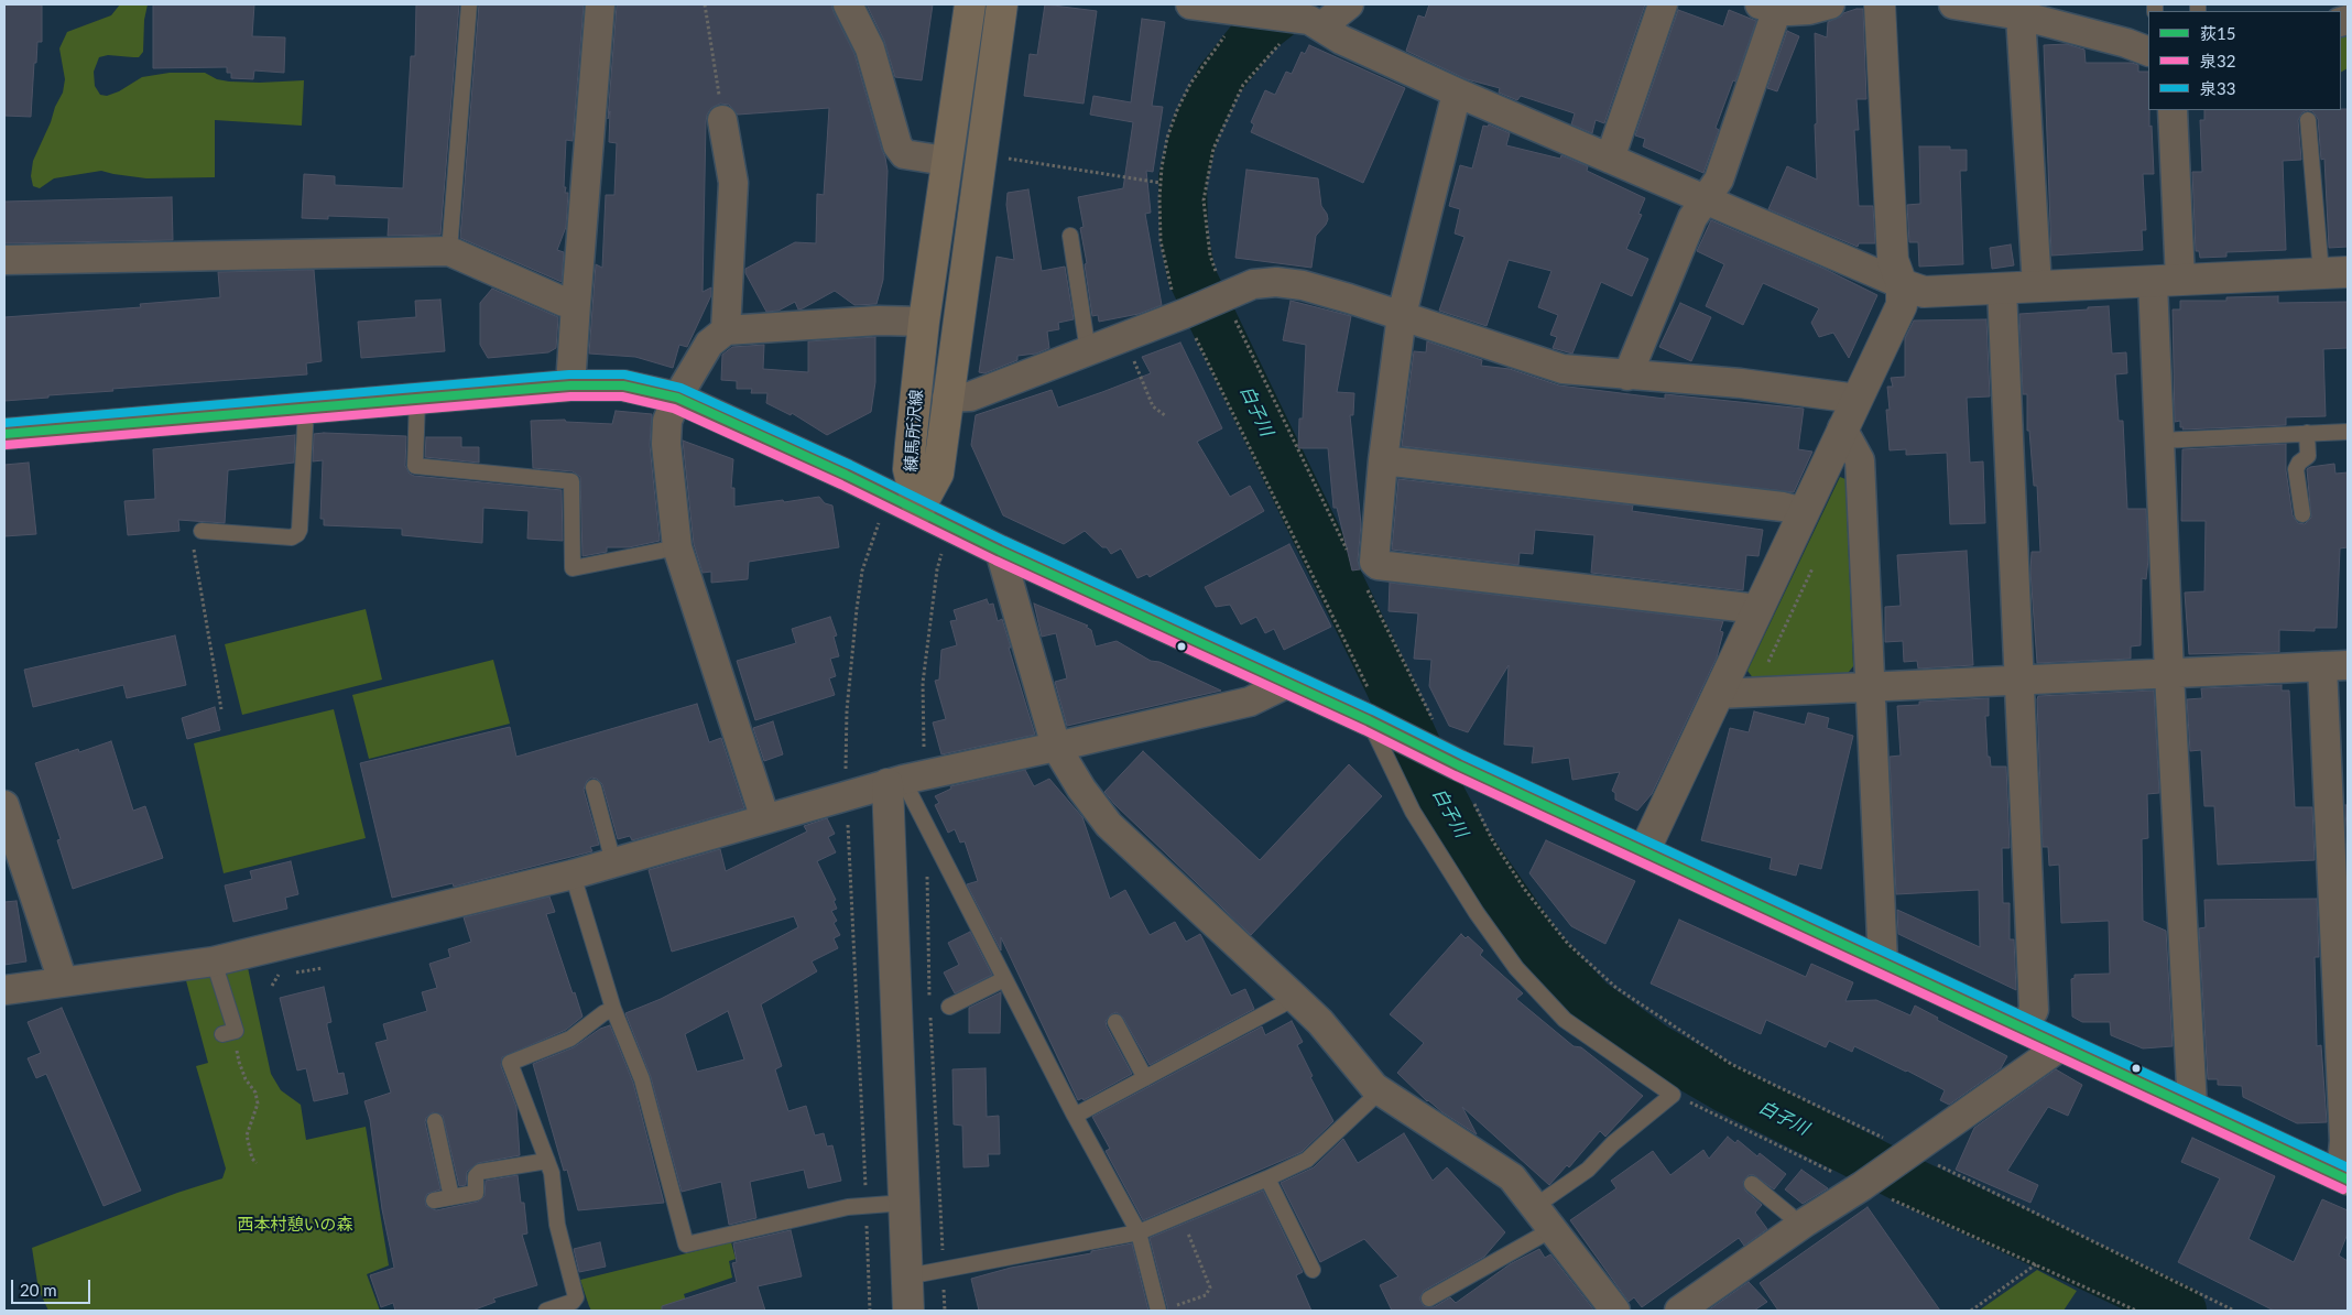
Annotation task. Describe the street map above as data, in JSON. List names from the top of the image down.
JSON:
{
  "streets": {
    "main road": ["練馬所沢線"]
  },
  "water": ["白子川"],
  "parks": ["西本村憩いの森"],
  "lines": ["transit line 泉33", "transit line 荻15", "transit line 泉32"],
  "legend": ["荻15", "泉32", "泉33"],
  "scale_bar": "20 m"
}
